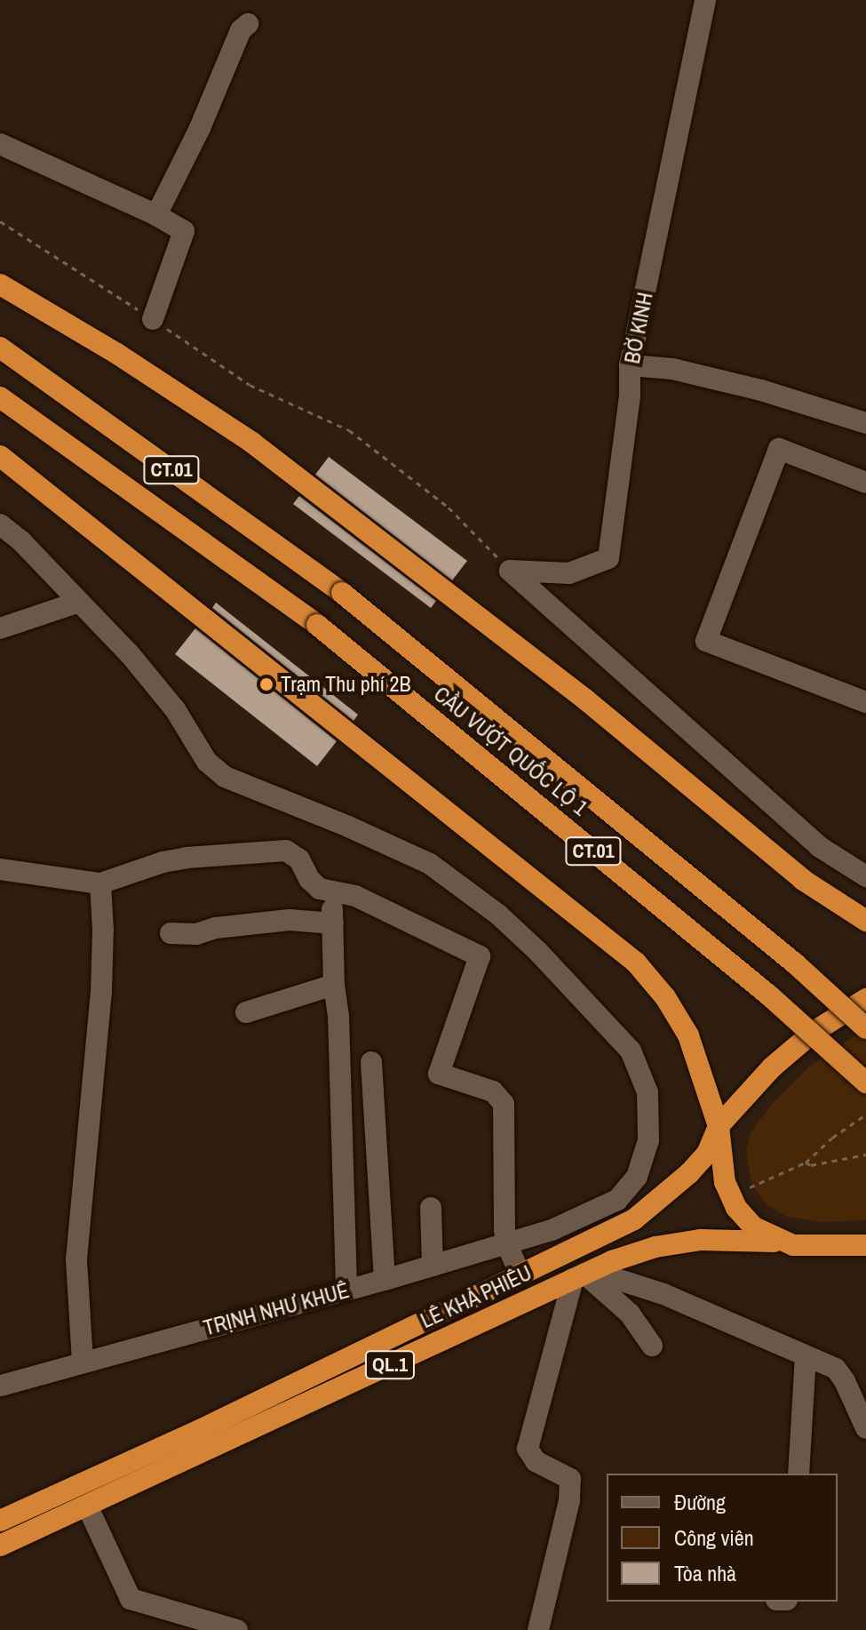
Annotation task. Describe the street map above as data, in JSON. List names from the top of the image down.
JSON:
{
  "streets": {
    "highway": [
      "CT.01",
      "CẦU VƯỢT QUỐC LỘ 1",
      "LÊ KHẢ PHIÊU",
      "QL.1"
    ],
    "street": ["BỜ KINH", "TRỊNH NHƯ KHUÊ"]
  },
  "crossings": [
    ["LÊ KHẢ PHIÊU", "QL.1"]
  ],
  "places": ["Trạm Thu phí 2B"],
  "legend": ["Đường", "Công viên", "Tòa nhà"]
}
